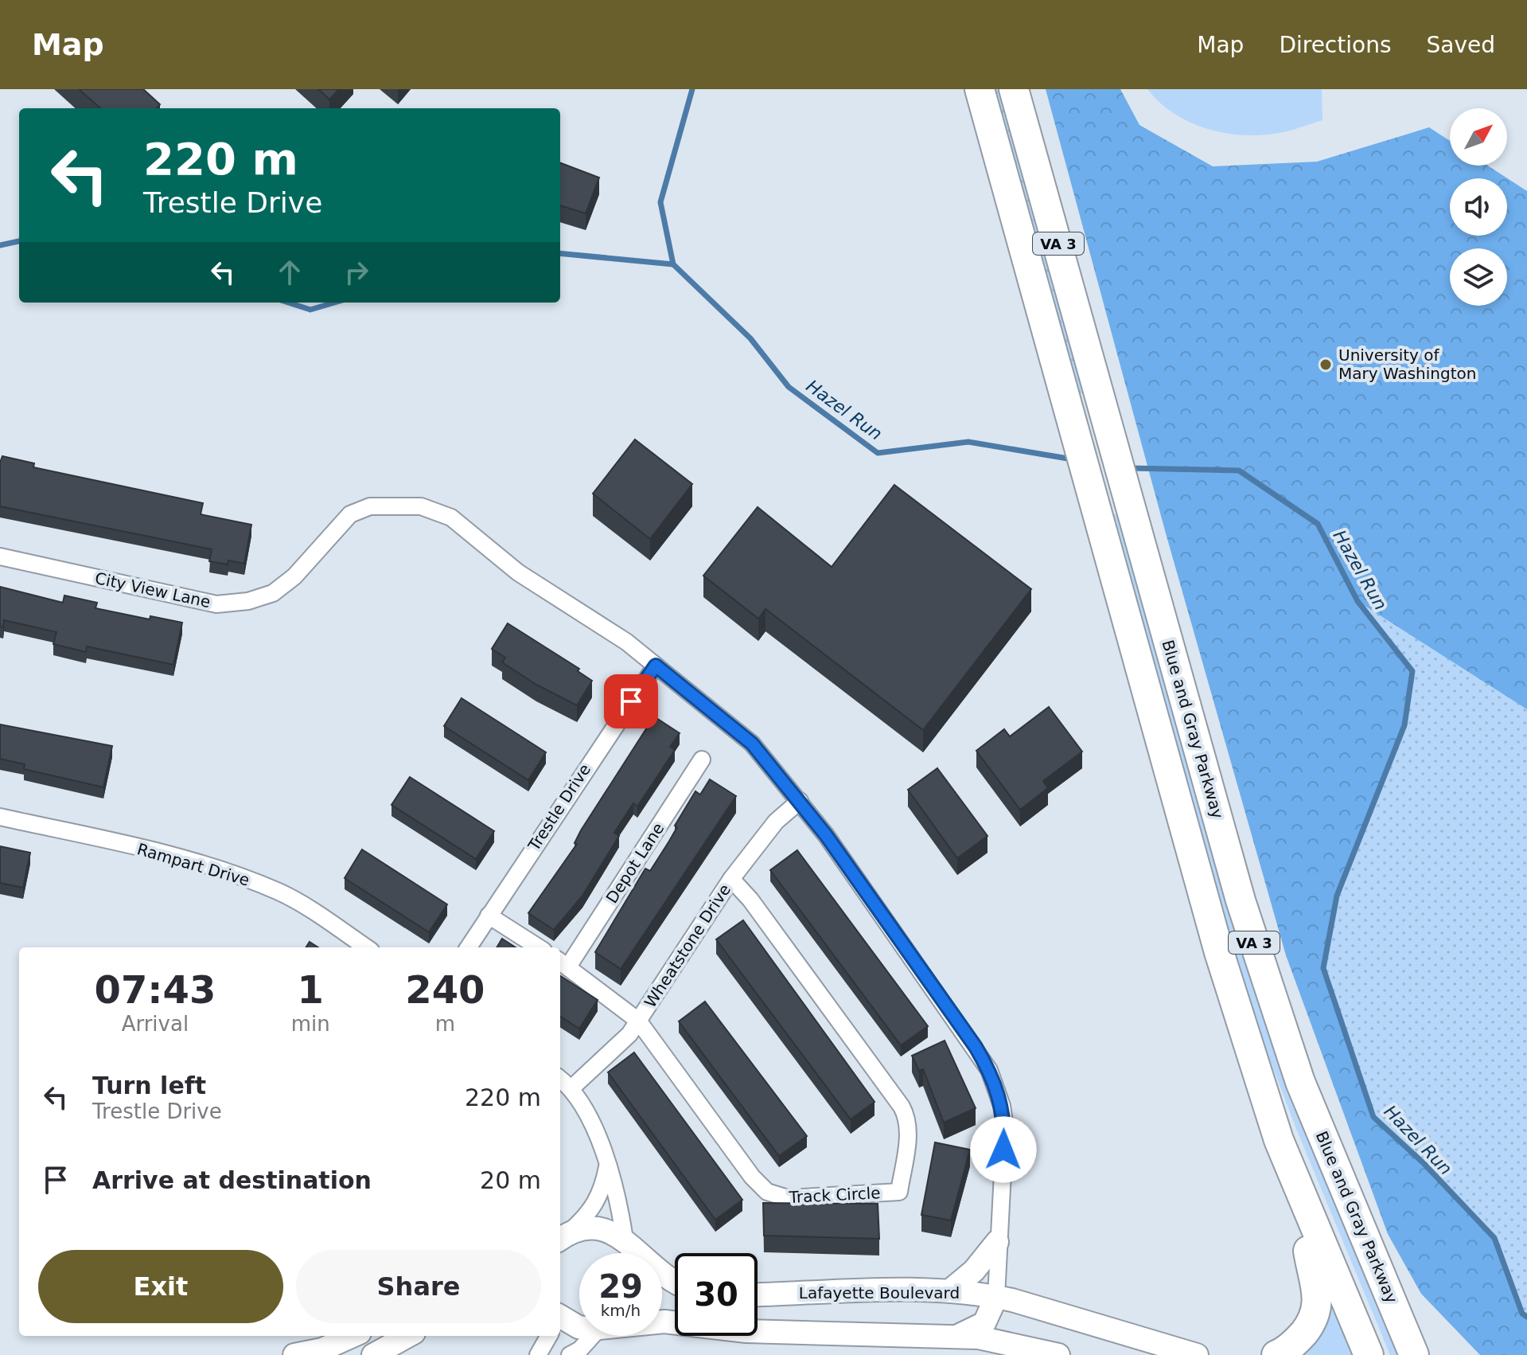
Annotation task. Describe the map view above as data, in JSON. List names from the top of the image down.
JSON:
{
  "streets": {
    "highway": ["VA 3", "Blue and Gray Parkway"],
    "main road": ["Lafayette Boulevard"],
    "street": [
      "City View Lane",
      "Trestle Drive",
      "Depot Lane",
      "Rampart Drive",
      "Wheatstone Drive",
      "Track Circle"
    ]
  },
  "crossings": [
    ["City View Lane", "Trestle Drive"],
    ["Wheatstone Drive", "Track Circle"]
  ],
  "water": ["Hazel Run"],
  "places": ["University of Mary Washington"],
  "north": "top right",
  "page": {
    "header": "Map",
    "nav": ["Map", "Directions", "Saved"],
    "turn": ["220 m", "Trestle Drive"],
    "eta": [
      "07:43",
      "Arrival",
      "1",
      "min",
      "240",
      "m"
    ],
    "list": [
      {
        "name": "Turn left",
        "note": "Trestle Drive",
        "value": "220 m"
      },
      {
        "name": "Arrive at destination",
        "value": "20 m"
      }
    ],
    "buttons": ["Exit", "Share"],
    "speed": "29 km/h",
    "limit": "30"
  }
}
